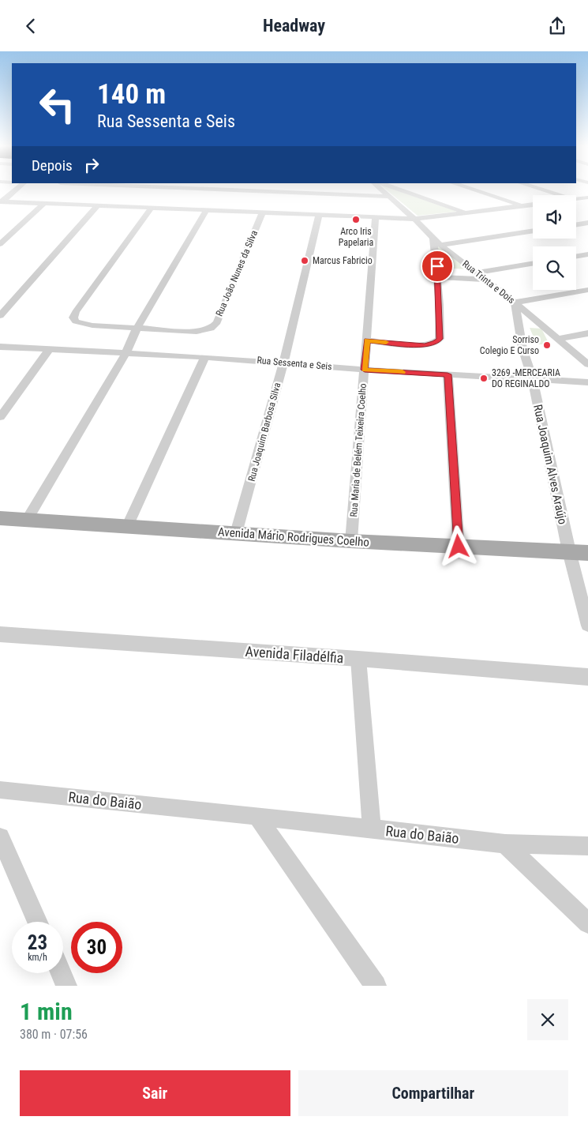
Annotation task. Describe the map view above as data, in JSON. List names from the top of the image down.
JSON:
{
  "streets": {
    "main road": ["Avenida Mário Rodrigues Coelho"],
    "street": [
      "Rua João Nunes da Silva",
      "Rua Trinta e Dois",
      "Rua Sessenta e Seis",
      "Rua Joaquim Barbosa Silva",
      "Rua Maria de Belém Teixeira Coelho",
      "Rua Joaquim Alves Araújo",
      "Avenida Filadélfia",
      "Rua do Baião"
    ]
  },
  "crossings": [
    ["Rua Trinta e Dois", "Rua Joaquim Alves Araújo"],
    ["Rua Sessenta e Seis", "Rua Joaquim Barbosa Silva"],
    ["Rua Sessenta e Seis", "Rua Maria de Belém Teixeira Coelho"],
    ["Rua Sessenta e Seis", "Rua Joaquim Alves Araújo"],
    ["Rua Joaquim Barbosa Silva", "Avenida Mário Rodrigues Coelho"],
    ["Rua Maria de Belém Teixeira Coelho", "Avenida Mário Rodrigues Coelho"],
    ["Rua Joaquim Alves Araújo", "Avenida Mário Rodrigues Coelho"]
  ],
  "places": [
    "Arco Iris Papelaria",
    "Marcus Fabricio",
    "Sorriso Colegio E Curso",
    "3269 -MERCEARIA DO REGINALDO"
  ],
  "page": {
    "header": "Headway",
    "turn": ["140 m", "Rua Sessenta e Seis"],
    "then": "Depois",
    "speed": "23 km/h",
    "limit": "30",
    "heading": ["1 min", "380 m · 07:56"],
    "buttons": ["Sair", "Compartilhar"]
  }
}
